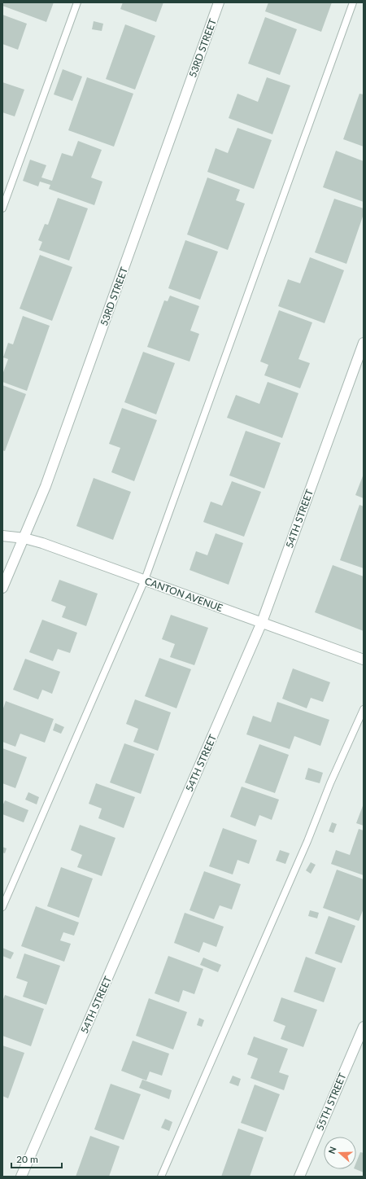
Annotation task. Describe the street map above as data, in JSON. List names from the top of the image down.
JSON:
{
  "streets": {
    "street": [
      "53RD STREET",
      "54TH STREET",
      "CANTON AVENUE",
      "55TH STREET"
    ]
  },
  "crossings": [
    ["53RD STREET", "CANTON AVENUE"],
    ["54TH STREET", "CANTON AVENUE"]
  ],
  "scale_bar": "20 m",
  "north": "left"
}
